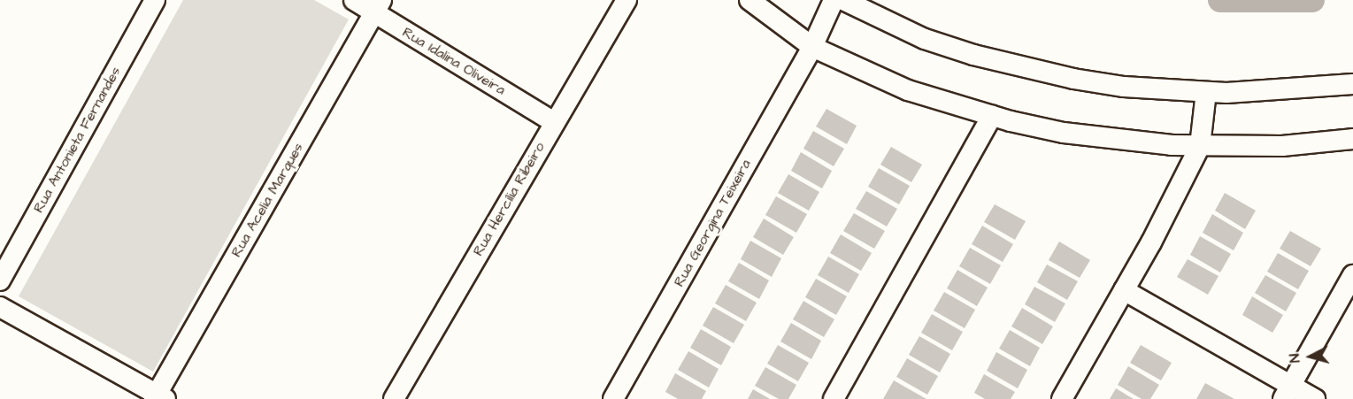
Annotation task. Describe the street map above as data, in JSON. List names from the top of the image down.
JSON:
{
  "streets": {
    "street": [
      "Rua Idalina Oliveira",
      "Rua Antonieta Fernandes",
      "Rua Hercília Ribeiro",
      "Rua Acelia Marques",
      "Rua Georgina Teixeira"
    ]
  },
  "crossings": [
    ["Rua Idalina Oliveira", "Rua Hercília Ribeiro"],
    ["Rua Idalina Oliveira", "Rua Acelia Marques"]
  ],
  "north": "left"
}
